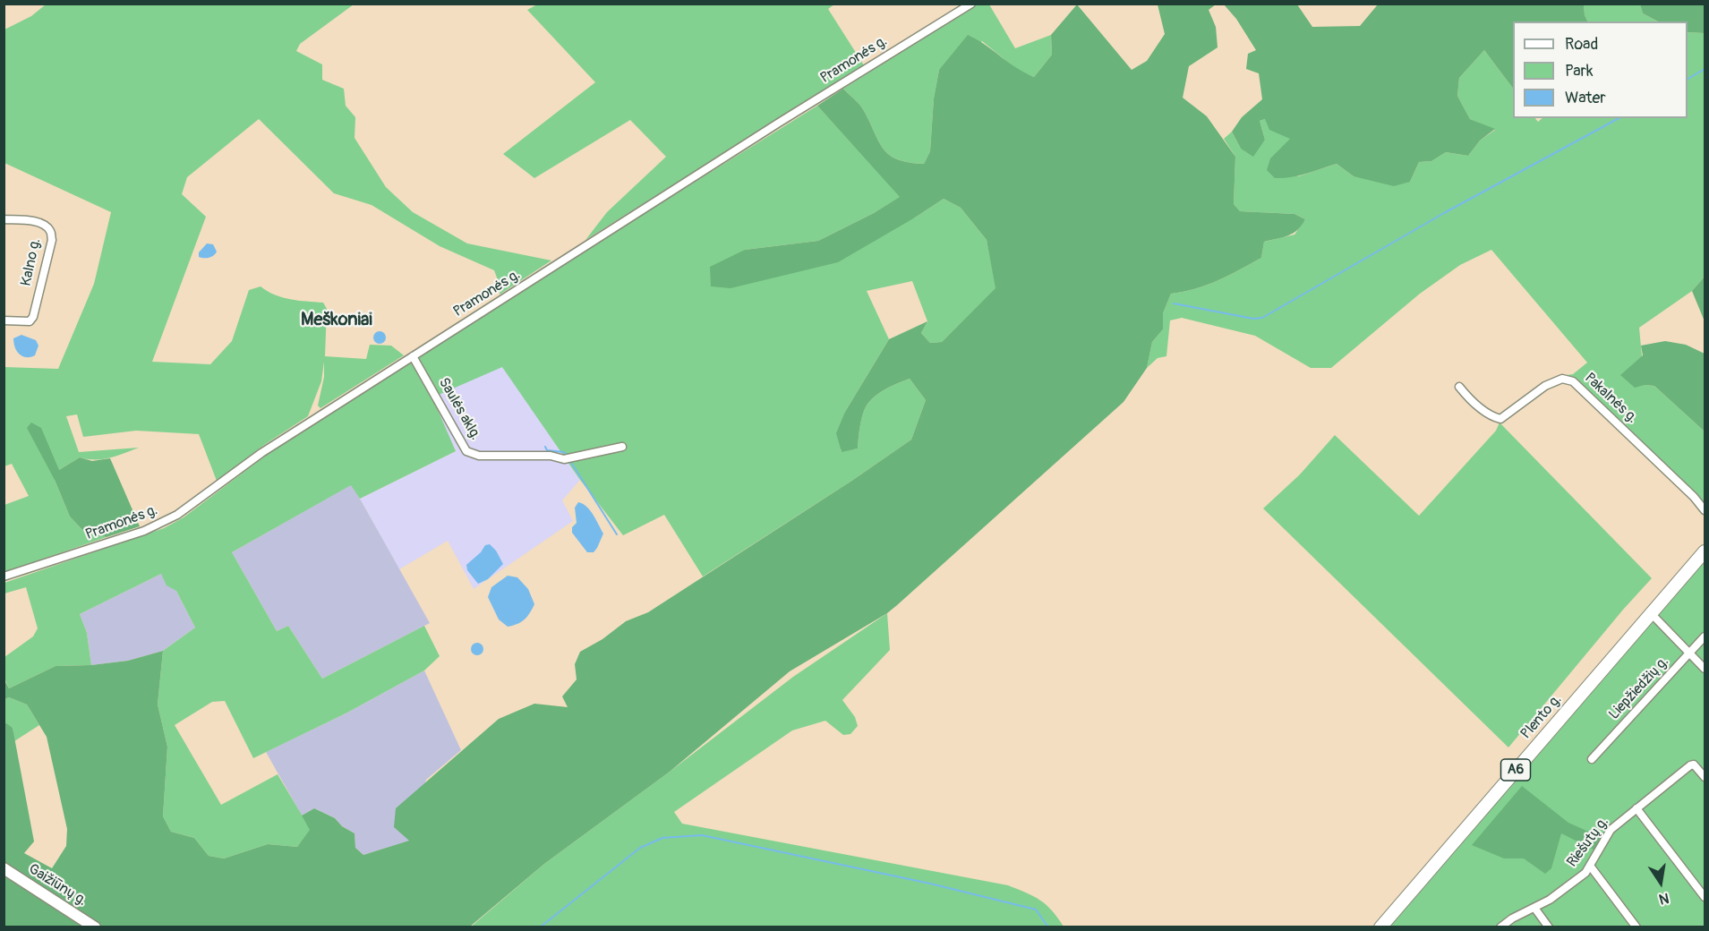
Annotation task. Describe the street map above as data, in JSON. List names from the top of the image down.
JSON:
{
  "streets": {
    "highway": ["Plento g.", "A6"],
    "main road": ["Gaižiūnų g."],
    "street": [
      "Pramonės g.",
      "Kalno g.",
      "Pakalnės g.",
      "Saulės aklg.",
      "Liepžiedžių g.",
      "Riešutų g."
    ]
  },
  "crossings": [
    ["Pramonės g.", "Saulės aklg."]
  ],
  "districts": ["Meškoniai"],
  "legend": ["Road", "Park", "Water"],
  "north": "bottom"
}
